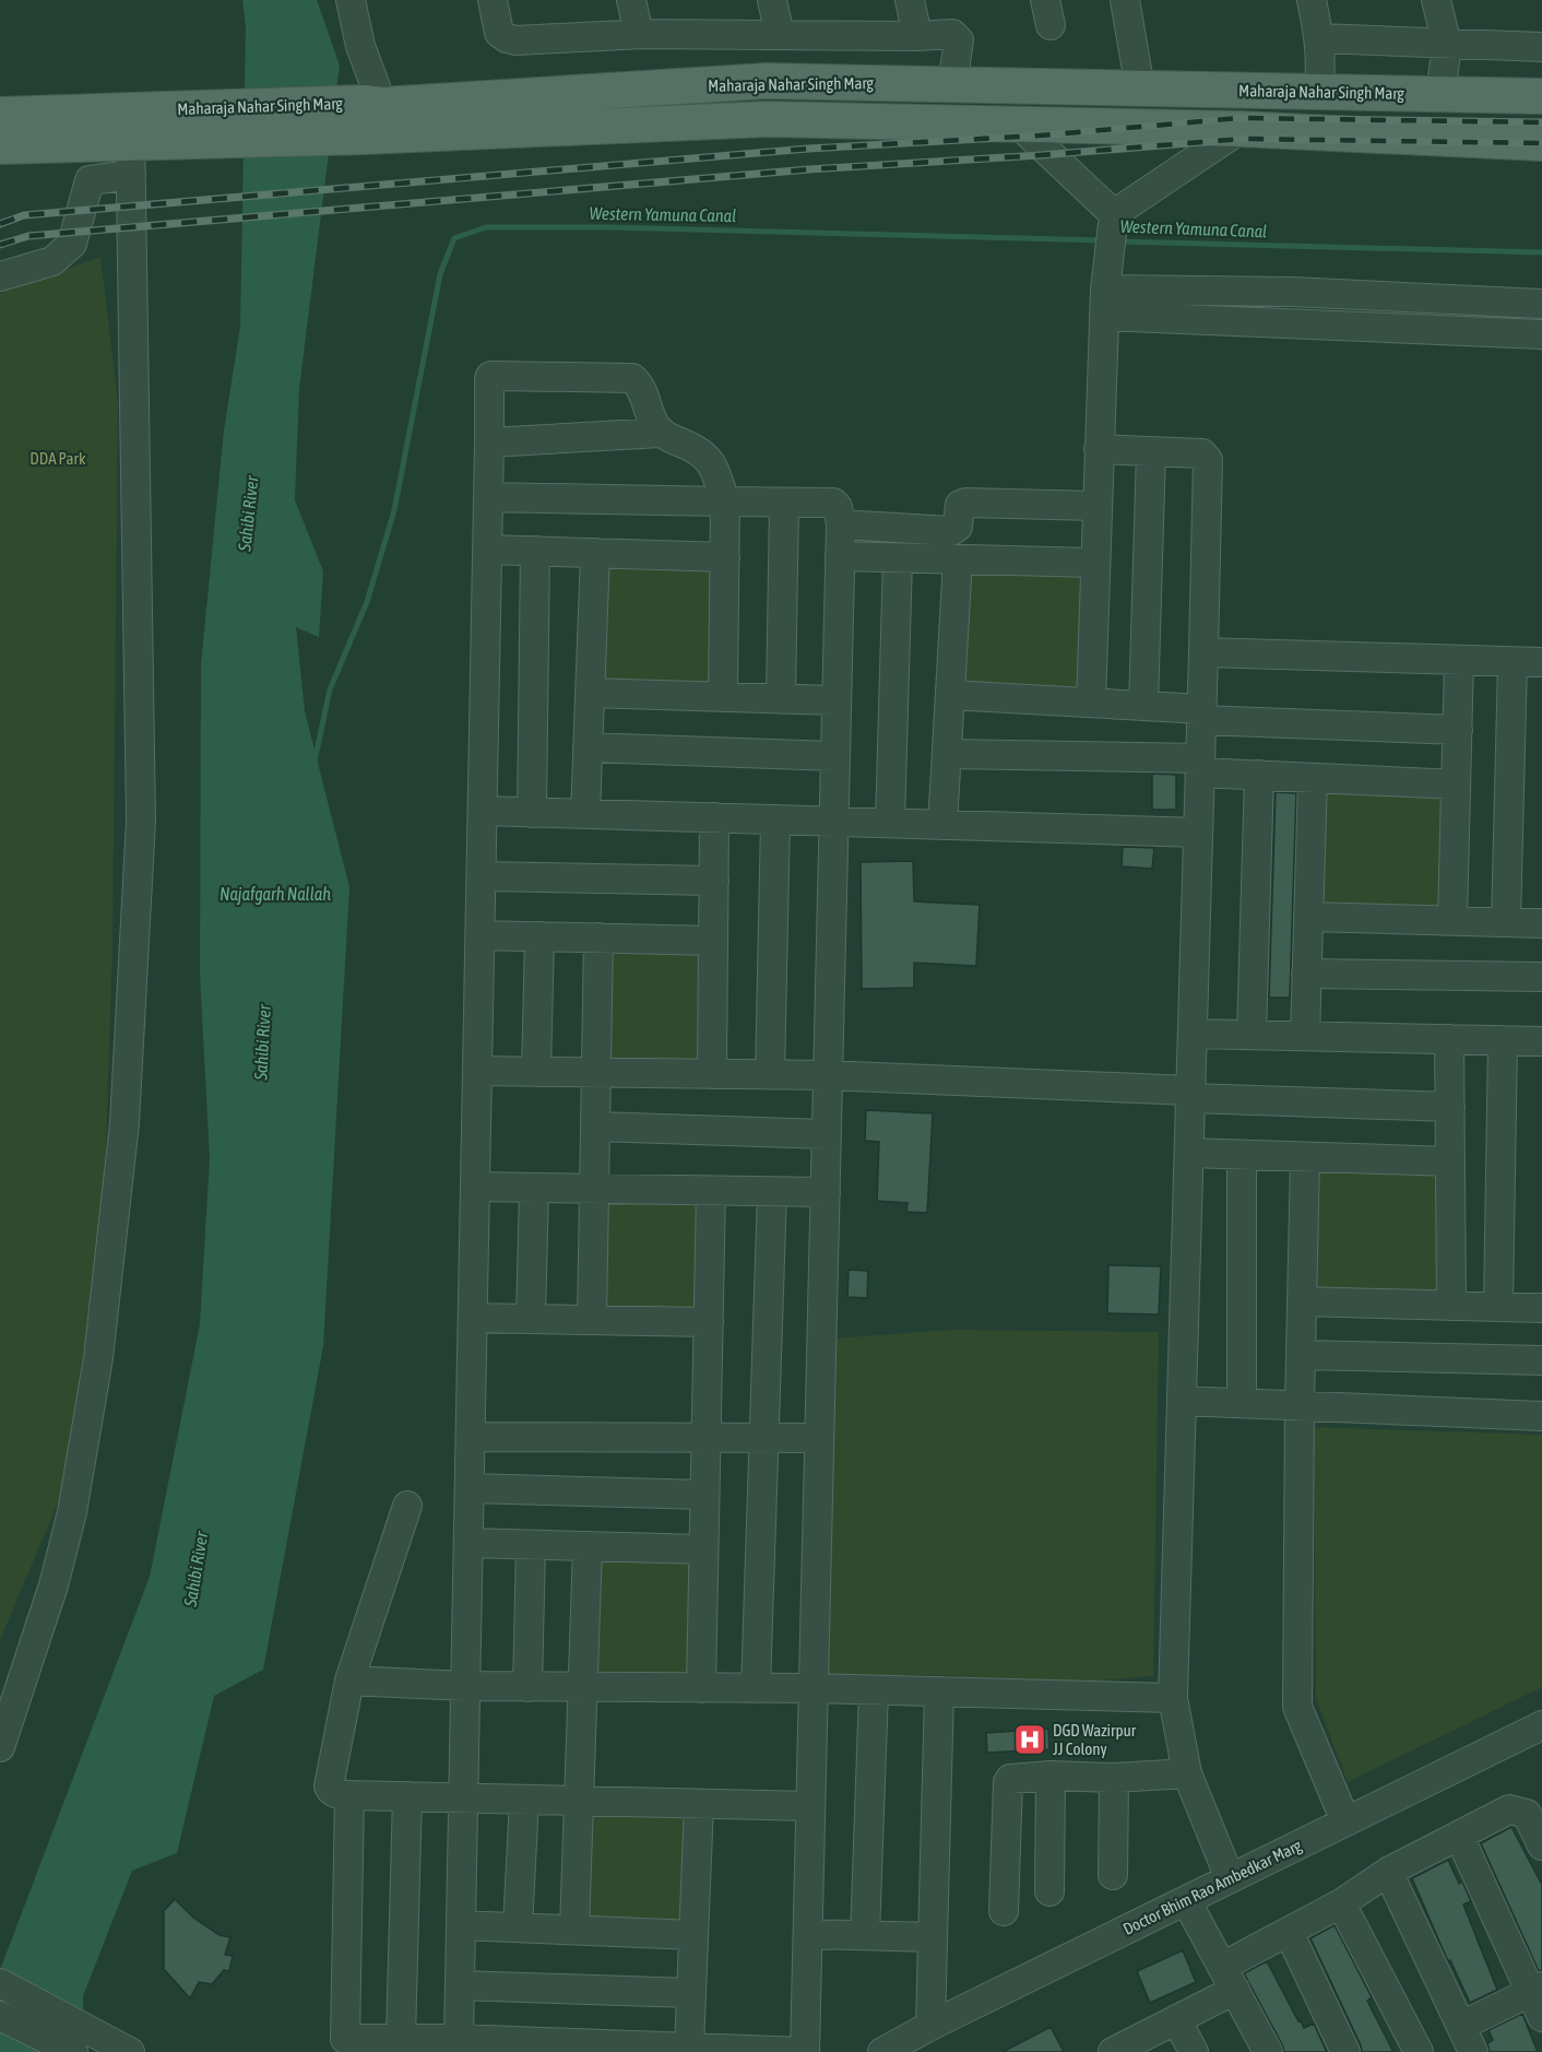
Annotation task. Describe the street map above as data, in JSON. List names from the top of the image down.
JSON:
{
  "streets": {
    "main road": ["Maharaja Nahar Singh Marg"],
    "street": ["Doctor Bhim Rao Ambedkar Marg"]
  },
  "water": ["Western Yamuna Canal", "Sahibi River", "Najafgarh Nallah"],
  "parks": ["DDA Park"],
  "places": {
    "hospital": ["DGD Wazirpur JJ Colony"]
  }
}
